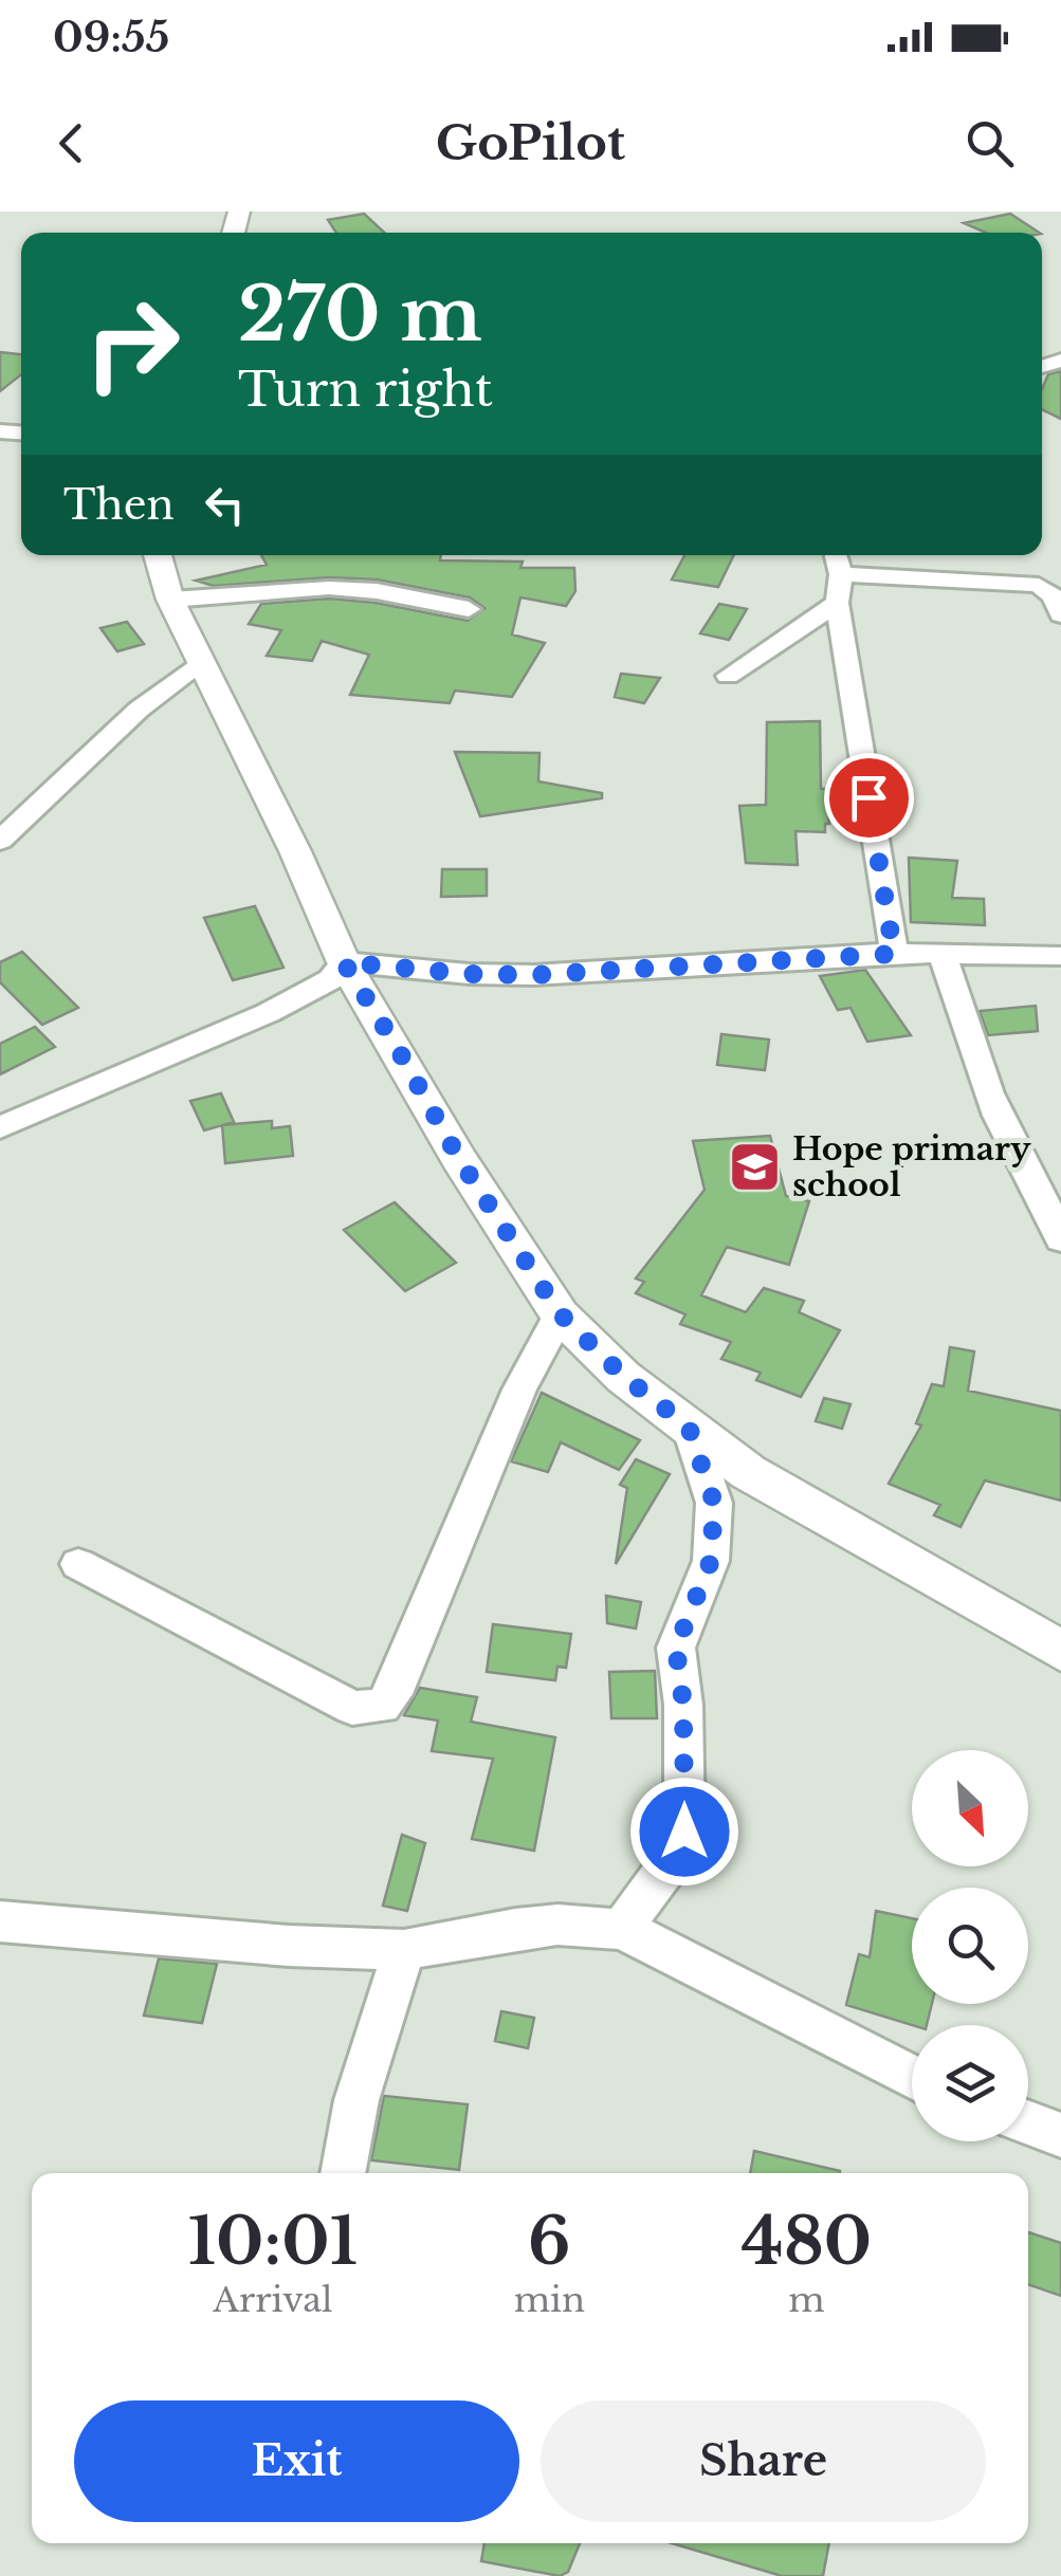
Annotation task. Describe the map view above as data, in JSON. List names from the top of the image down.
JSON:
{
  "places": {
    "school or university": ["Hope primary school"]
  },
  "north": "bottom right",
  "page": {
    "status": "09:55",
    "header": "GoPilot",
    "turn": ["270 m", "Turn right"],
    "then": "Then",
    "eta": [
      "10:01",
      "Arrival",
      "6",
      "min",
      "480",
      "m"
    ],
    "buttons": ["Exit", "Share"]
  }
}
